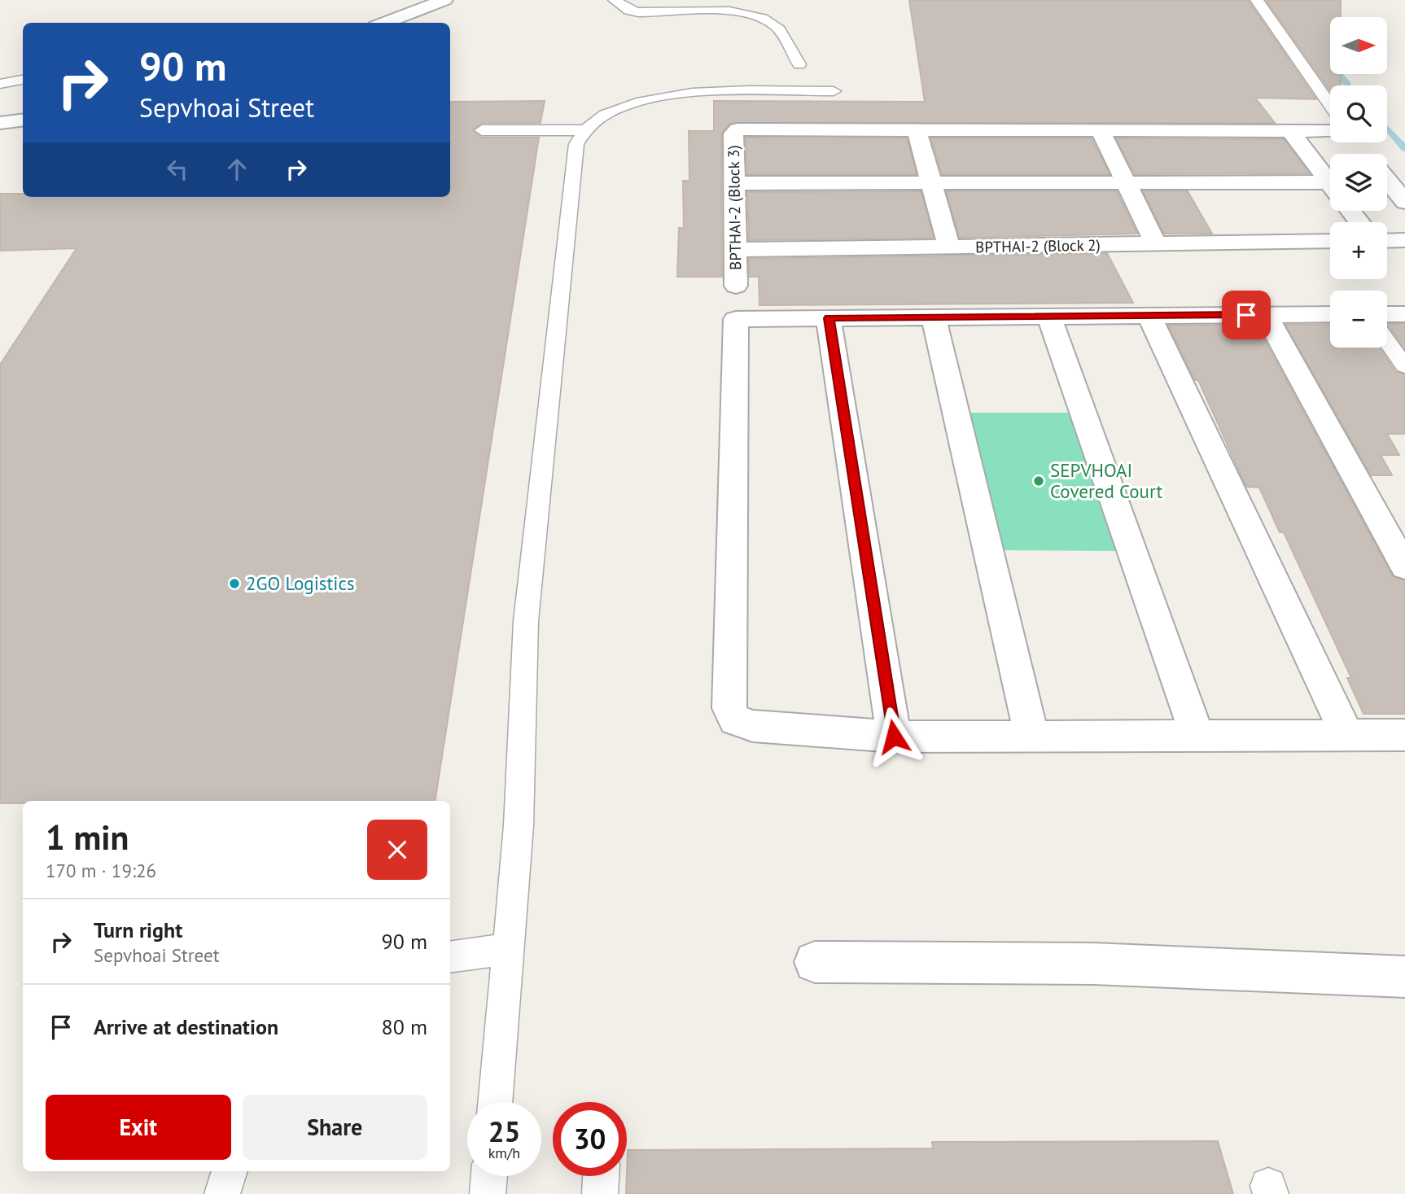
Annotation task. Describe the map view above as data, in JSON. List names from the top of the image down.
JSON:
{
  "streets": {
    "street": ["BPTHAI-2 (Block 3)", "BPTHAI-2 (Block 2)"]
  },
  "crossings": [
    ["BPTHAI-2 (Block 3)", "BPTHAI-2 (Block 2)"]
  ],
  "places": ["SEPVHOAI Covered Court", "2GO Logistics"],
  "north": "right",
  "page": {
    "map_buttons": ["+", "−"],
    "turn": ["90 m", "Sepvhoai Street"],
    "heading": ["1 min", "170 m · 19:26"],
    "list": [
      {
        "name": "Turn right",
        "note": "Sepvhoai Street",
        "value": "90 m"
      },
      {
        "name": "Arrive at destination",
        "value": "80 m"
      }
    ],
    "buttons": ["Exit", "Share"],
    "speed": "25 km/h",
    "limit": "30"
  }
}
